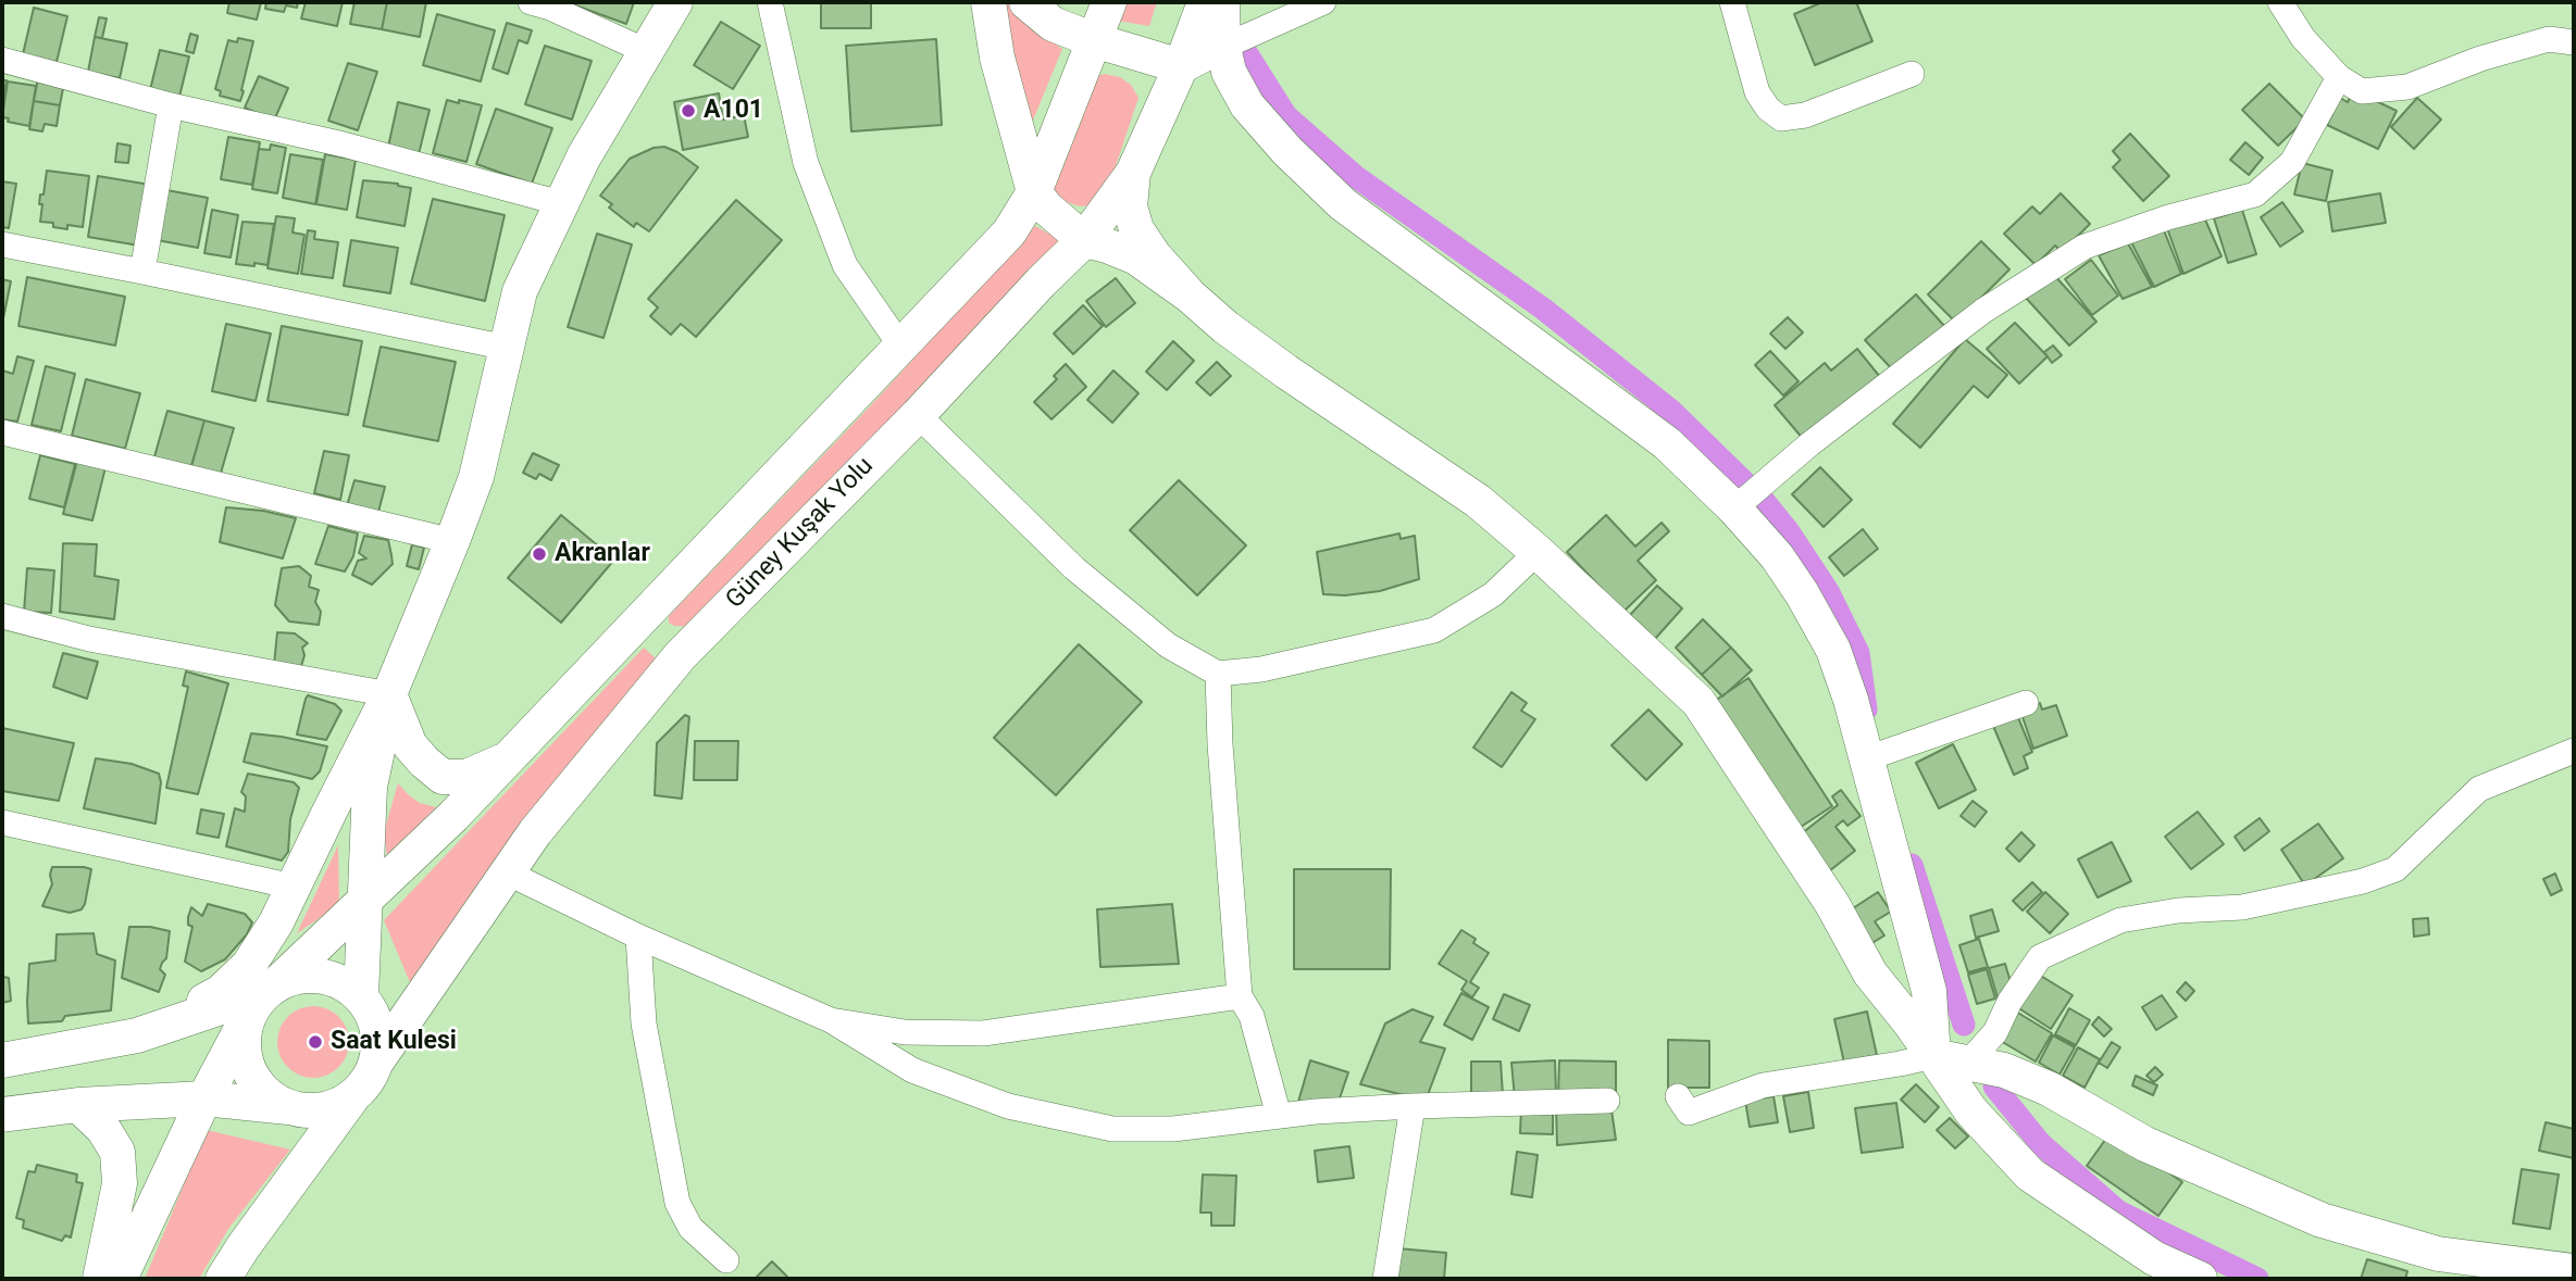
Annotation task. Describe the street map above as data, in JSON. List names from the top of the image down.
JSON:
{
  "streets": {
    "main road": ["Güney Kuşak Yolu"]
  },
  "places": ["A101", "Akranlar", "Saat Kulesi"]
}
